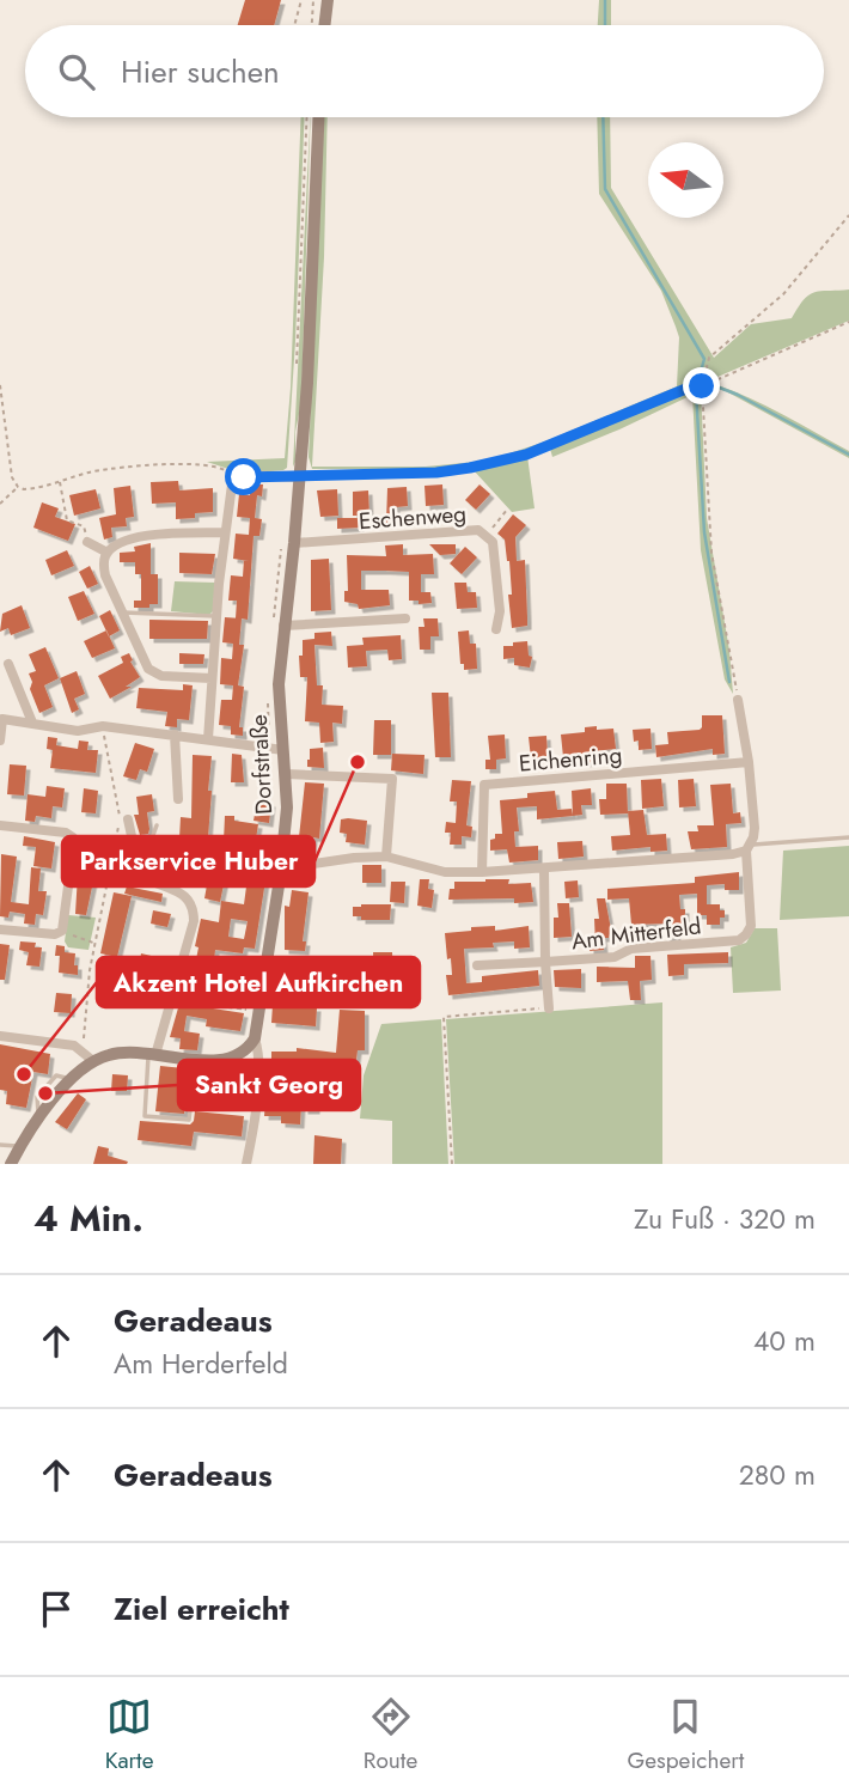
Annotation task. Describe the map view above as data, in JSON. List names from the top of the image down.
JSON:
{
  "streets": {
    "street": [
      "Eschenweg",
      "Eichenring",
      "Dorfstraße",
      "Am Mitterfeld"
    ]
  },
  "crossings": [
    ["Eschenweg", "Dorfstraße"]
  ],
  "places": ["Parkservice Huber", "Akzent Hotel Aufkirchen", "Sankt Georg"],
  "north": "left",
  "page": {
    "search": "Hier suchen",
    "heading": ["4 Min.", "Zu Fuß · 320 m"],
    "list": [
      ["Geradeaus", "Am Herderfeld", "40 m"],
      ["Geradeaus", "280 m"],
      "Ziel erreicht"
    ],
    "nav": ["Karte", "Route", "Gespeichert"]
  }
}
